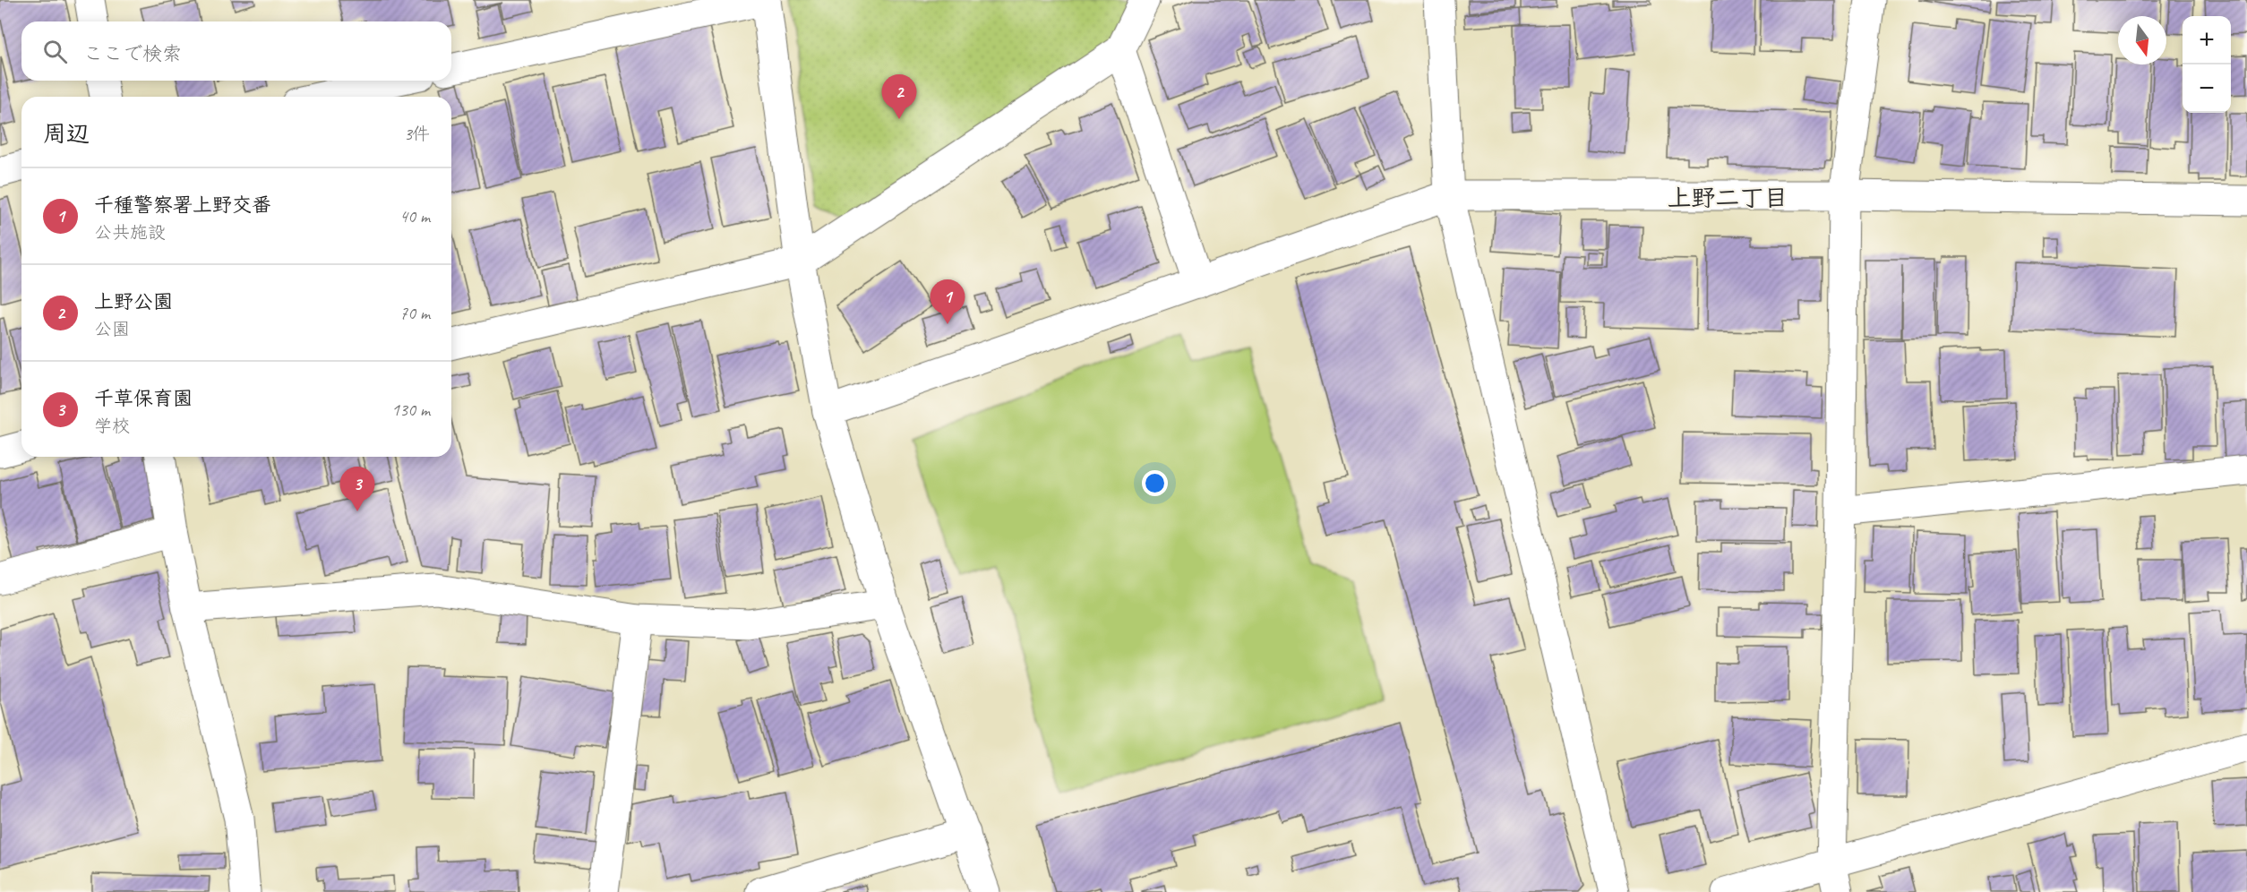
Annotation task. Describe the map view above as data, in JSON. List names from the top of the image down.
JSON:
{
  "districts": ["上野二丁目"],
  "north": "bottom",
  "page": {
    "map_buttons": ["+", "−"],
    "search": "ここで検索",
    "pins": ["2", "1", "3"],
    "heading": ["周辺", "3件"],
    "list": [
      {
        "mark": "1",
        "name": "千種警察署上野交番",
        "note": "公共施設",
        "value": "40 m"
      },
      {
        "mark": "2",
        "name": "上野公園",
        "note": "公園",
        "value": "70 m"
      },
      {
        "mark": "3",
        "name": "千草保育園",
        "note": "学校",
        "value": "130 m"
      }
    ]
  }
}
